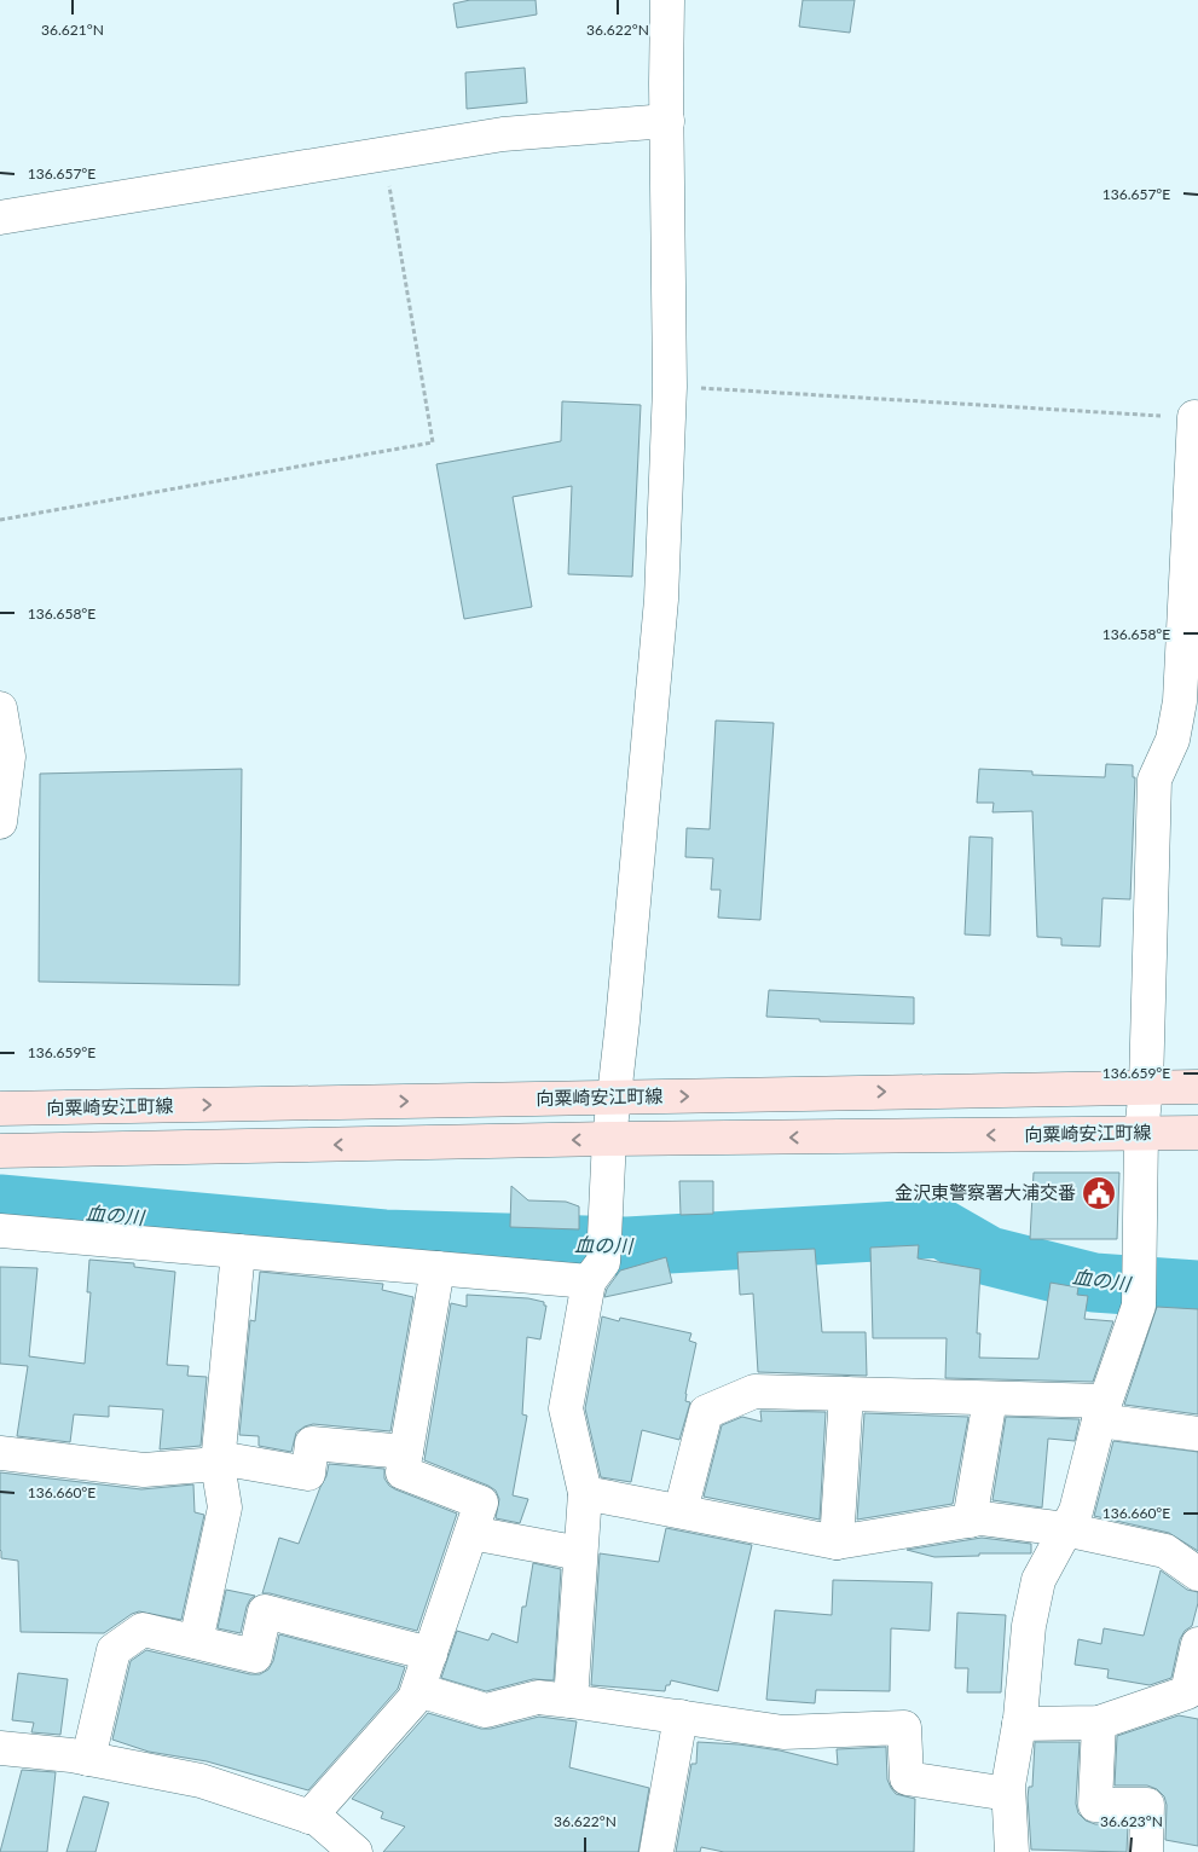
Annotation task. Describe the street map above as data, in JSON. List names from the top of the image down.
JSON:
{
  "streets": {
    "main road": ["向粟崎安江町線"]
  },
  "water": ["血の川"],
  "places": {
    "public building": ["金沢東警察署大浦交番"]
  },
  "coordinates": [
    "36.621°N",
    "36.622°N",
    "136.657°E",
    "136.658°E",
    "136.659°E",
    "136.660°E",
    "36.623°N"
  ]
}
